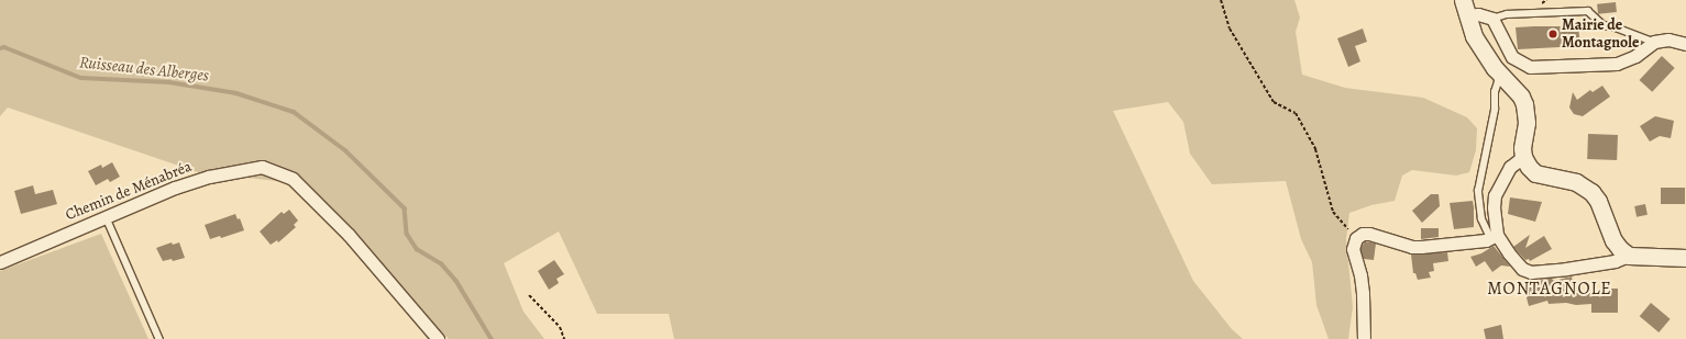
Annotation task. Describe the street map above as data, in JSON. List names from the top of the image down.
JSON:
{
  "streets": {
    "street": ["Chemin de Ménabréa"]
  },
  "districts": ["MONTAGNOLE"],
  "water": ["Ruisseau des Alberges"],
  "places": ["Mairie de Montagnole"]
}
